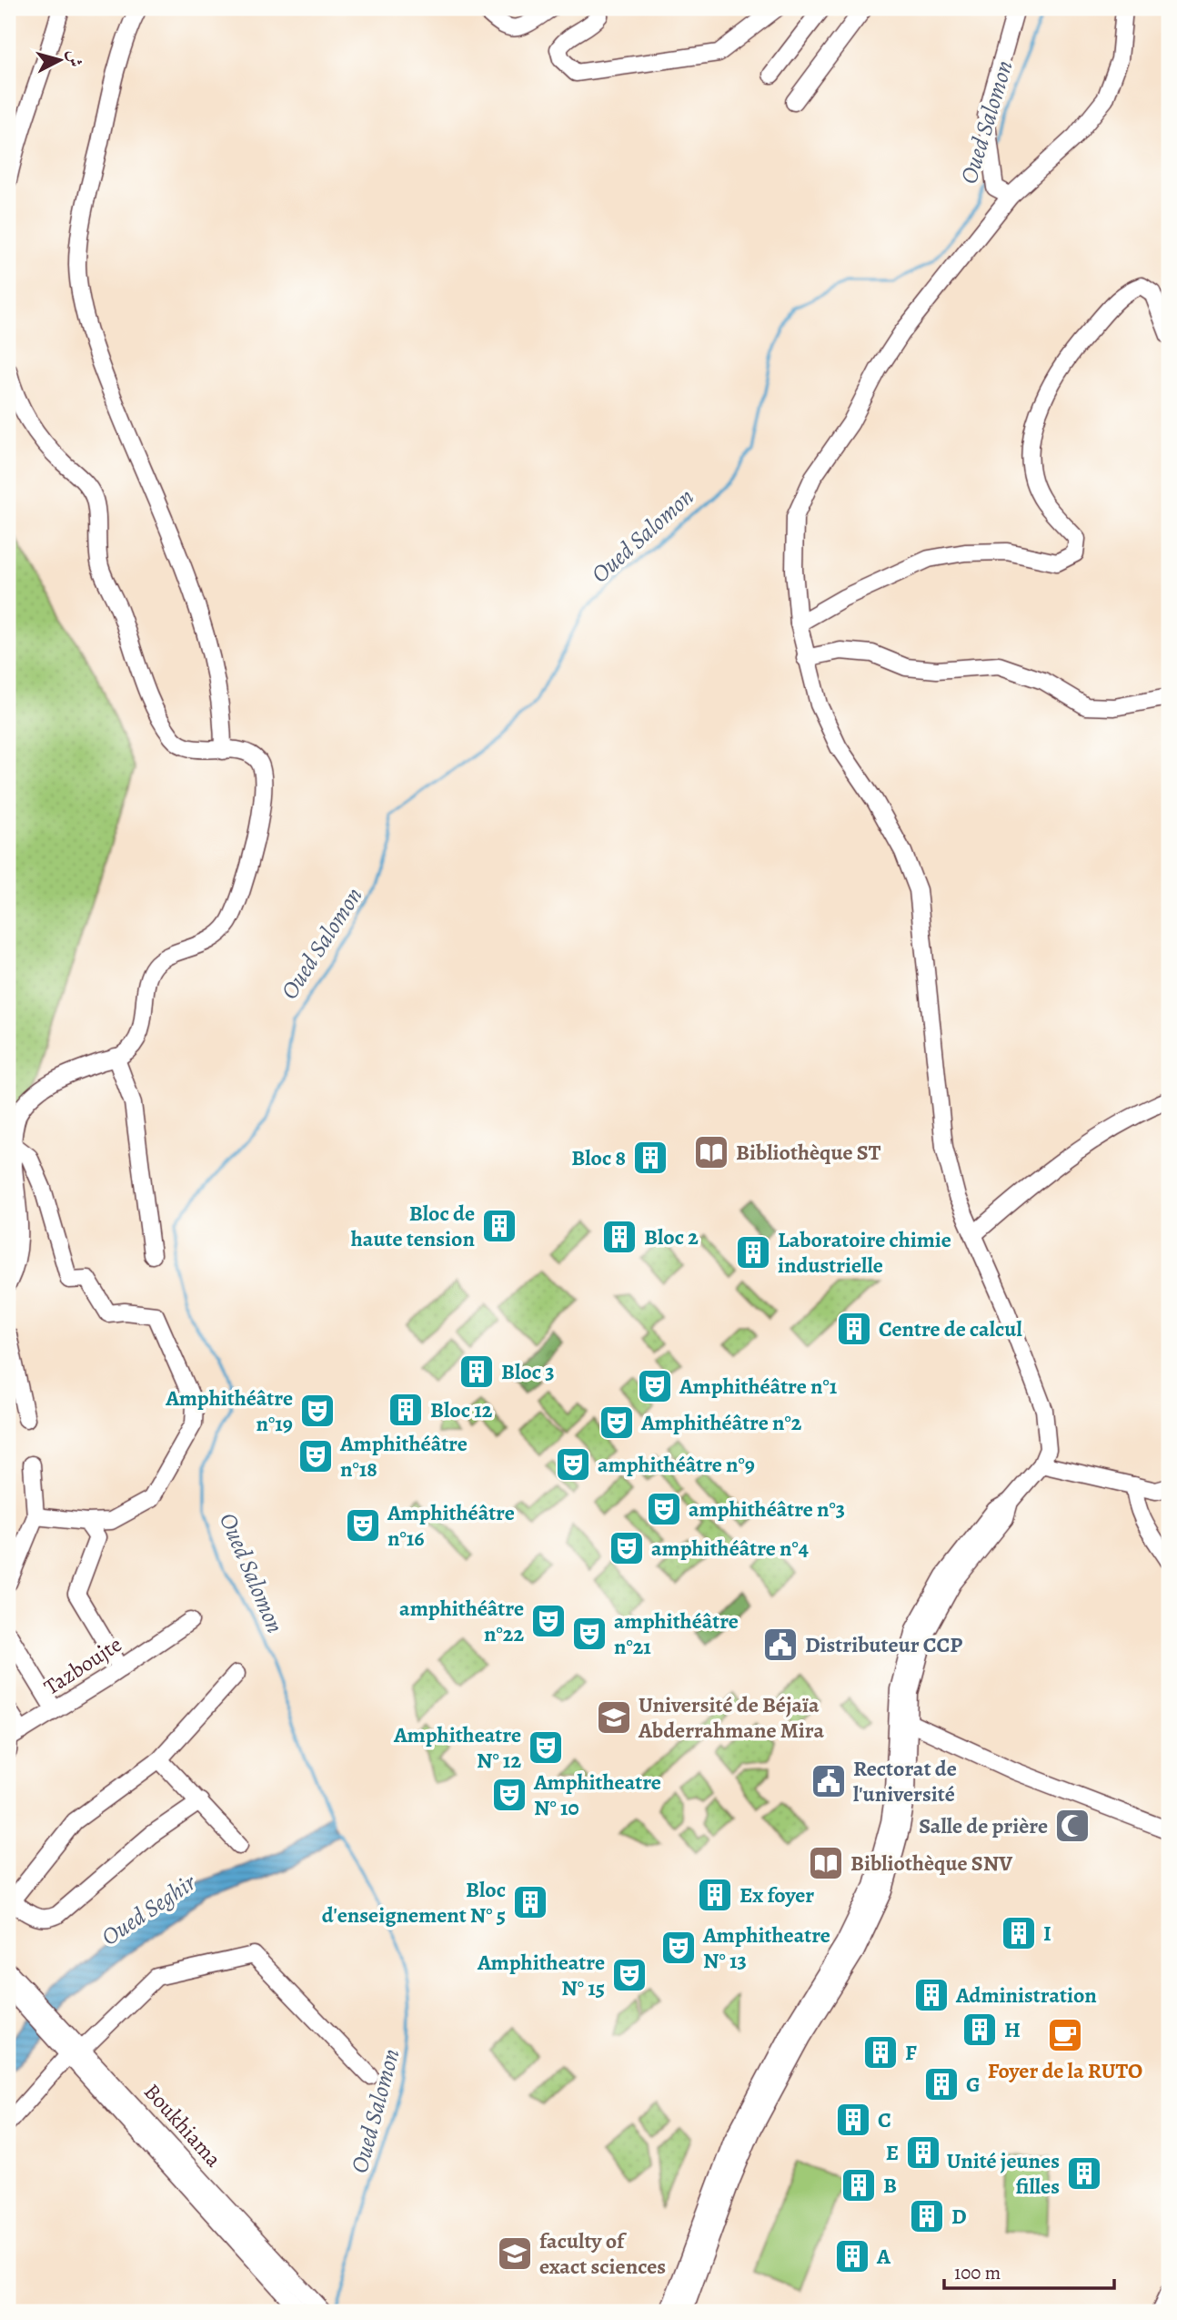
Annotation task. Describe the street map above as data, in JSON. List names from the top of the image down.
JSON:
{
  "streets": {
    "street": ["Tazboujte", "Boukhiama"]
  },
  "water": ["Oued Salomon", "Oued Seghir"],
  "places": {
    "library": ["Bibliothèque ST", "Bibliothèque SNV"],
    "building": [
      "Bloc 8",
      "Bloc de haute tension",
      "Bloc 2",
      "Laboratoire chimie industrielle",
      "Centre de calcul",
      "Bloc 3",
      "Bloc 12",
      "Ex foyer",
      "Bloc d'enseignement N° 5",
      "I",
      "Administration",
      "H",
      "F",
      "G",
      "C",
      "E",
      "Unité jeunes filles",
      "B",
      "D",
      "A"
    ],
    "theatre": [
      "Amphithéâtre n°1",
      "Amphithéâtre n°19",
      "Amphithéâtre n°2",
      "Amphithéâtre n°18",
      "amphithéâtre n°9",
      "amphithéâtre n°3",
      "Amphithéâtre n°16",
      "amphithéâtre n°4",
      "amphithéâtre n°22",
      "amphithéâtre n°21",
      "Amphitheatre N° 12",
      "Amphitheatre N° 10",
      "Amphitheatre N° 13",
      "Amphitheatre N° 15"
    ],
    "public building": ["Distributeur CCP", "Rectorat de l'université"],
    "school or university": ["Université de Béjaïa Abderrahmane Mira", "faculty of exact sciences"],
    "mosque": ["Salle de prière"],
    "cafe": ["Foyer de la RUTO"]
  },
  "scale_bar": "100 m",
  "north": "right"
}
